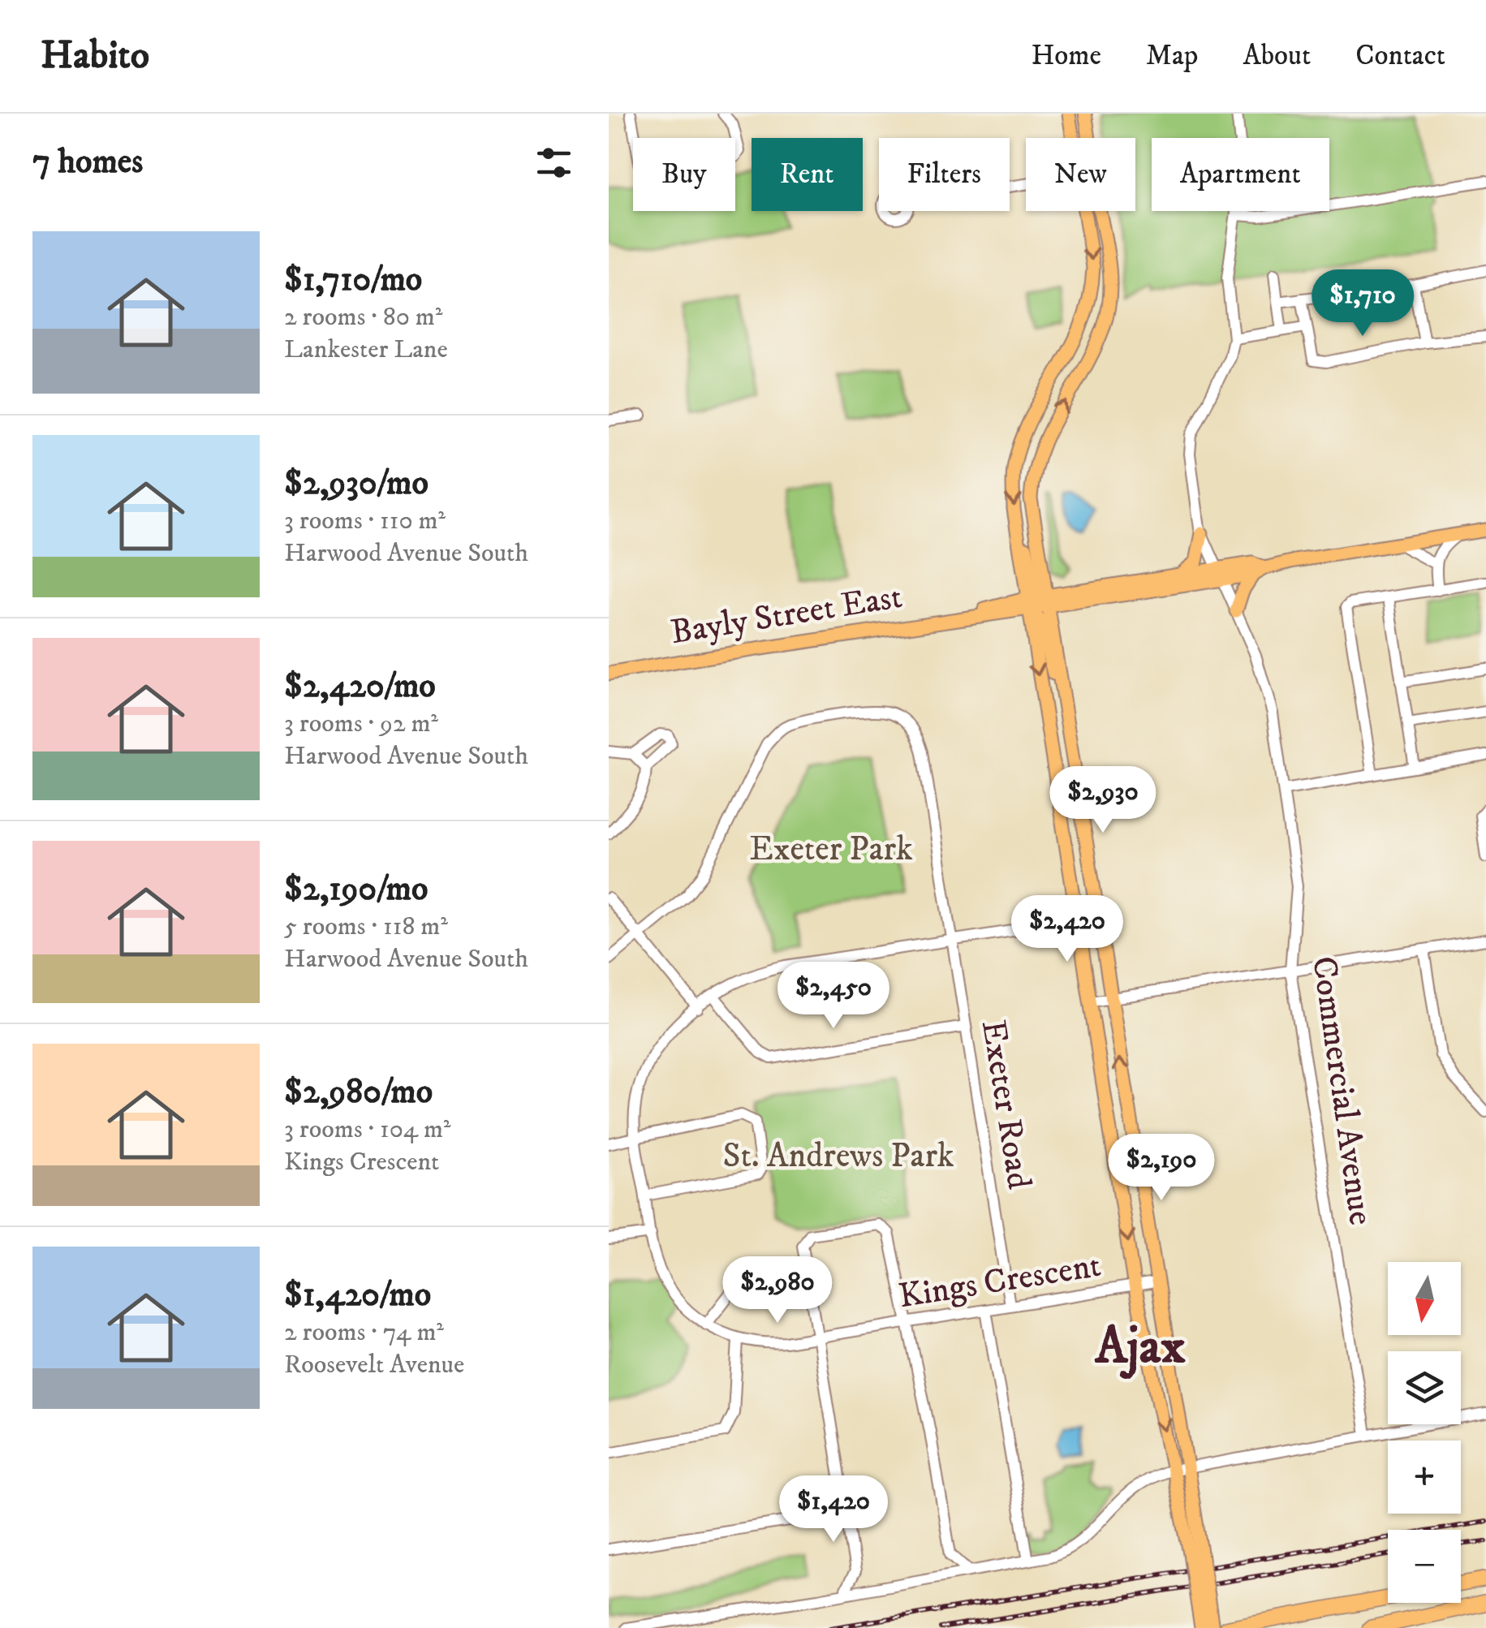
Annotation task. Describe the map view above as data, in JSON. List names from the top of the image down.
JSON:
{
  "streets": {
    "main road": ["Bayly Street East"],
    "street": ["Commercial Avenue", "Exeter Road", "Kings Crescent"]
  },
  "crossings": [
    ["Exeter Road", "Kings Crescent"]
  ],
  "districts": ["Ajax"],
  "parks": ["Exeter Park", "St. Andrews Park"],
  "north": "bottom",
  "page": {
    "header": "Habito",
    "nav": [
      "Home",
      "Map",
      "About",
      "Contact"
    ],
    "heading": "7 homes",
    "chip": [
      "Buy",
      "Rent",
      "Filters",
      "New",
      "Apartment"
    ],
    "list": [
      {
        "name": "$1,710/mo",
        "note": "2 rooms · 80 m² · Lankester Lane"
      },
      {
        "name": "$2,930/mo",
        "note": "3 rooms · 110 m² · Harwood Avenue South"
      },
      {
        "name": "$2,420/mo",
        "note": "3 rooms · 92 m² · Harwood Avenue South"
      },
      {
        "name": "$2,190/mo",
        "note": "5 rooms · 118 m² · Harwood Avenue South"
      },
      {
        "name": "$2,980/mo",
        "note": "3 rooms · 104 m² · Kings Crescent"
      },
      {
        "name": "$1,420/mo",
        "note": "2 rooms · 74 m² · Roosevelt Avenue"
      }
    ],
    "price": [
      "$1,710",
      "$2,930",
      "$2,420",
      "$2,450",
      "$2,190",
      "$2,980",
      "$1,420"
    ],
    "map_buttons": ["+", "−"]
  }
}
